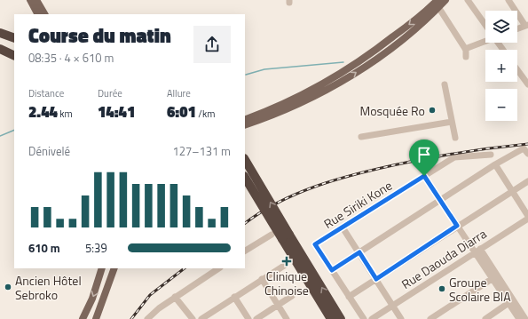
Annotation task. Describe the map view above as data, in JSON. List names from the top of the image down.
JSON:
{
  "streets": {
    "street": ["Rue Siriki Kone", "Rue Daouda Diarra"]
  },
  "places": {
    "other": ["Mosquée Ro", "Ancien Hôtel Sebroko", "Groupe Scolaire BIA"],
    "health": ["Clinique Chinoise"]
  },
  "page": {
    "map_buttons": ["+", "−"],
    "heading": ["Course du matin", "08:35 · 4 × 610 m"],
    "stats": [
      ["Distance", "2.44 km"],
      ["Durée", "14:41"],
      ["Allure", "6:01 /km"]
    ],
    "chart": ["Dénivelé", "127–131 m"],
    "list": [
      {
        "name": "610 m",
        "note": "5:39"
      }
    ]
  }
}
